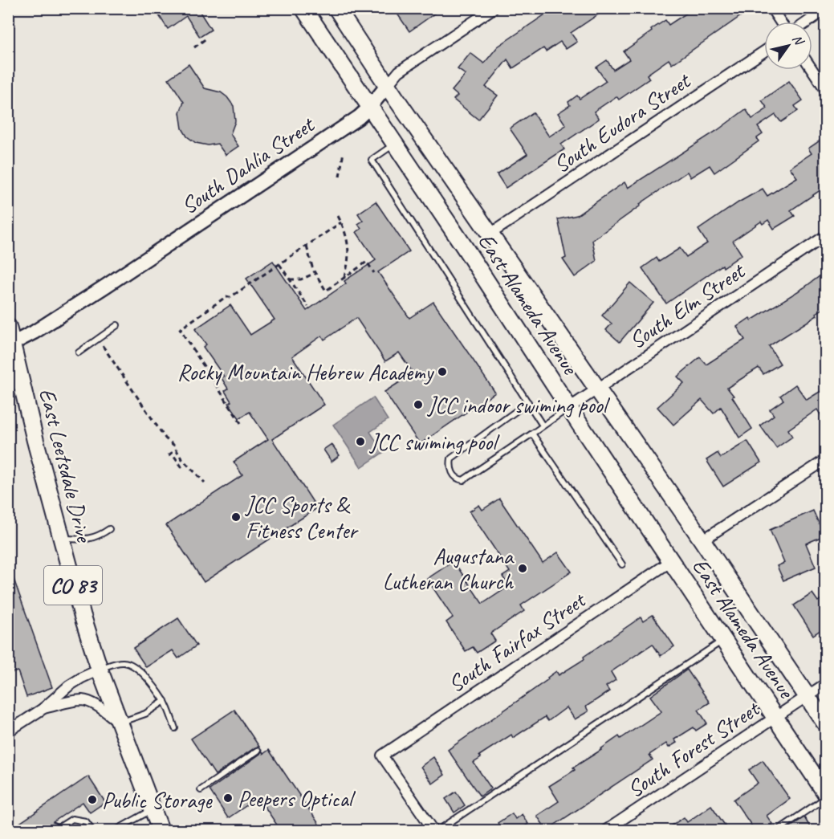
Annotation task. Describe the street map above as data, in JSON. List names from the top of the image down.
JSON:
{
  "streets": {
    "main road": ["East Alameda Avenue", "East Leetsdale Drive", "CO 83"],
    "street": [
      "South Eudora Street",
      "South Dahlia Street",
      "South Elm Street",
      "South Fairfax Street",
      "South Forest Street"
    ]
  },
  "crossings": [
    ["South Eudora Street", "East Alameda Avenue"],
    ["South Dahlia Street", "East Alameda Avenue"],
    ["South Dahlia Street", "East Leetsdale Drive"],
    ["East Alameda Avenue", "South Elm Street"],
    ["East Alameda Avenue", "South Fairfax Street"],
    ["East Alameda Avenue", "South Forest Street"]
  ],
  "places": [
    "Rocky Mountain Hebrew Academy",
    "JCC indoor swiming pool",
    "JCC swiming pool",
    "JCC Sports & Fitness Center",
    "Augustana Lutheran Church",
    "Peepers Optical",
    "Public Storage"
  ],
  "north": "top right"
}
